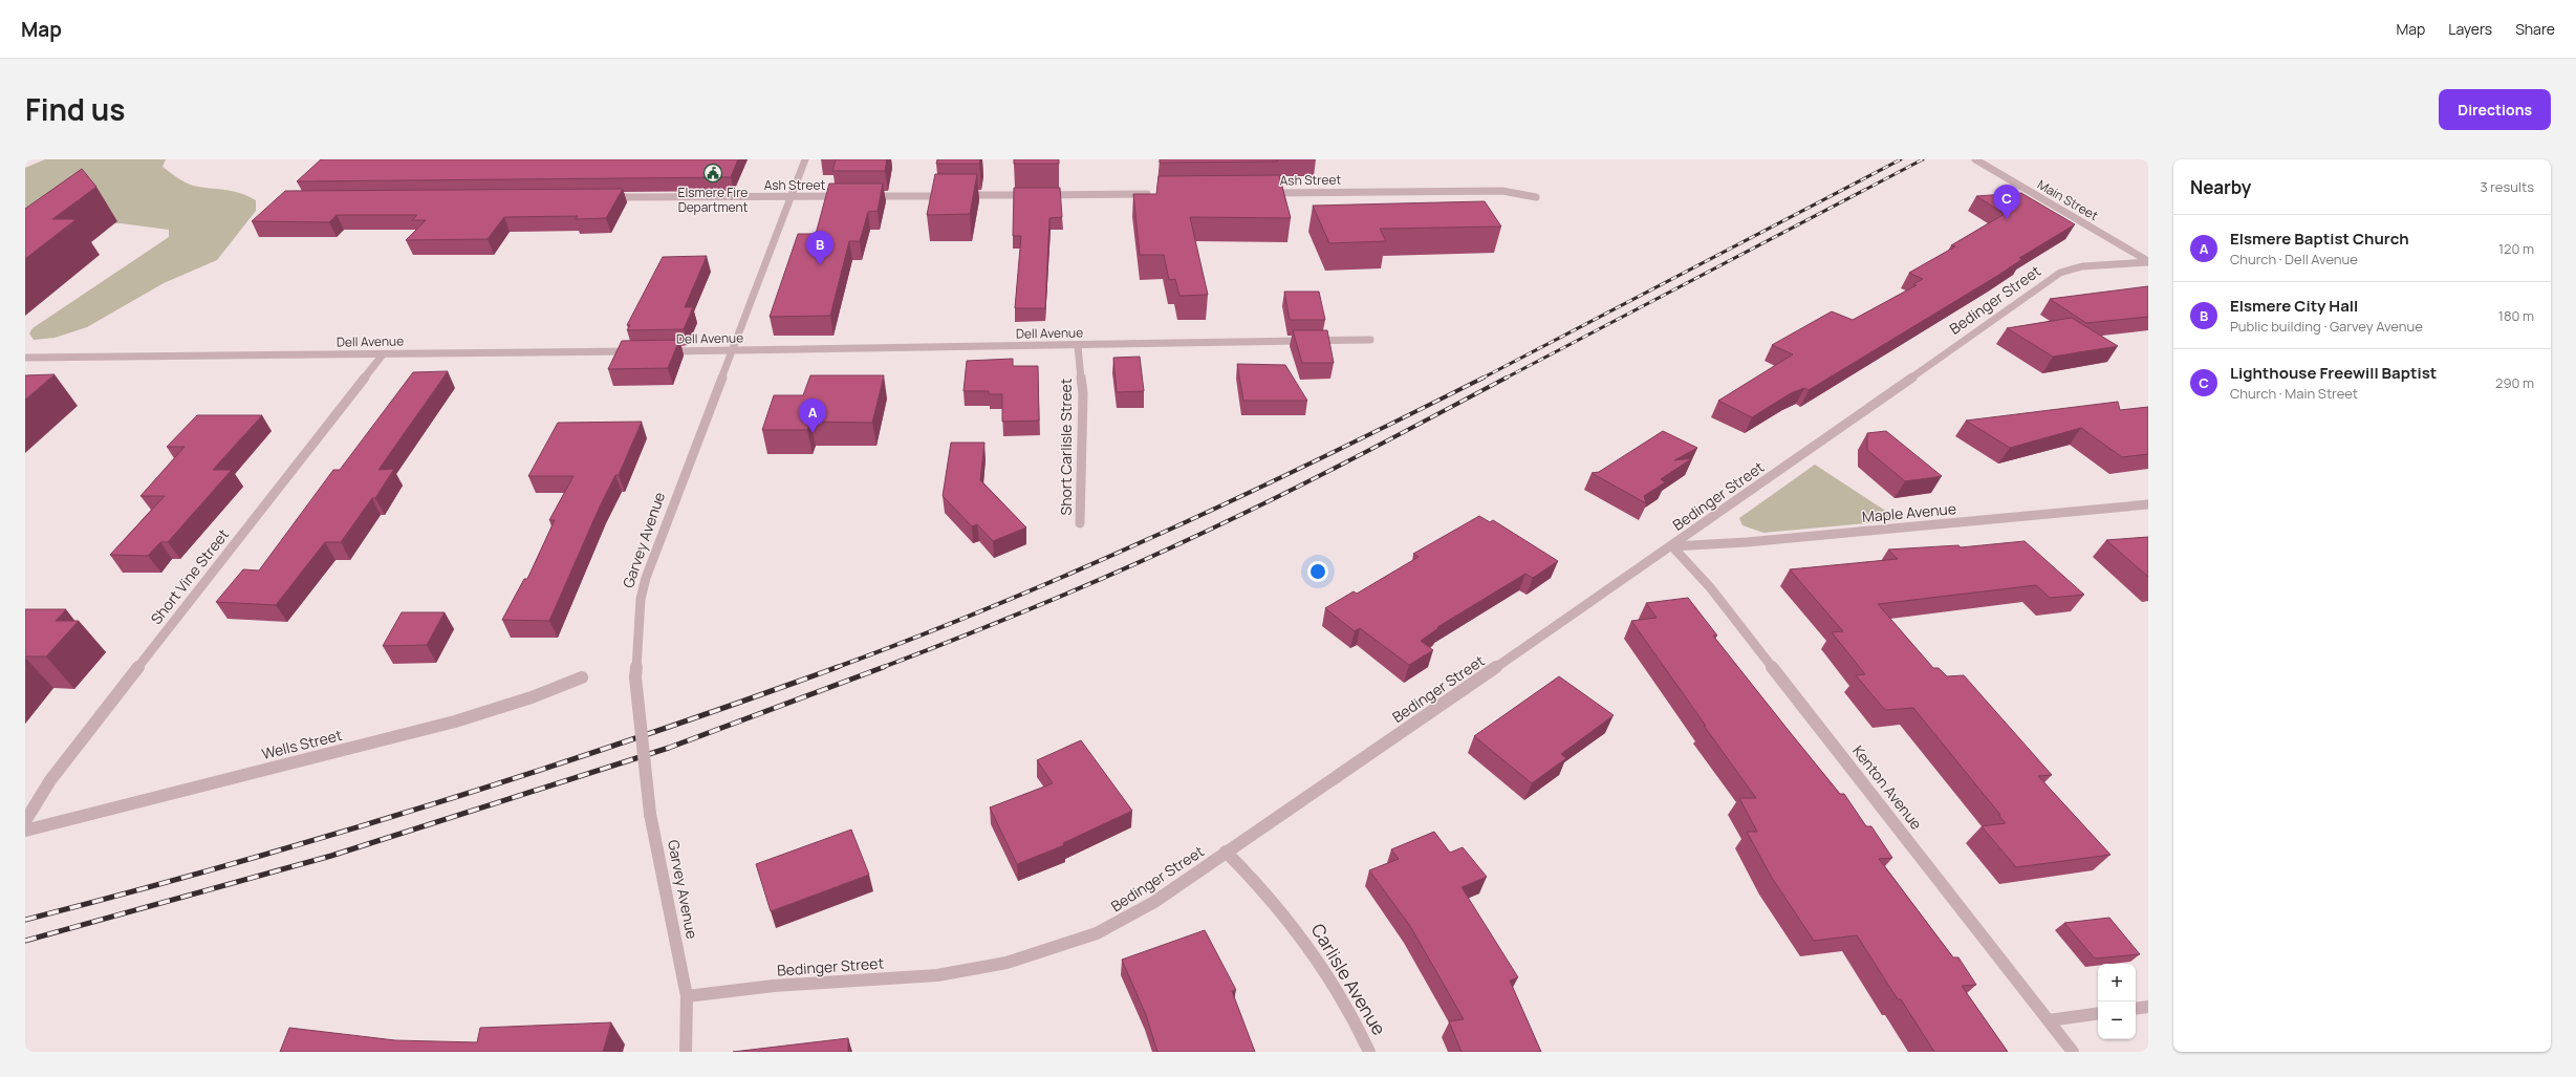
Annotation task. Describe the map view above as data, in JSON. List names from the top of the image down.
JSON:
{
  "streets": {
    "street": [
      "Ash Street",
      "Main Street",
      "Bedinger Street",
      "Dell Avenue",
      "Short Carlisle Street",
      "Maple Avenue",
      "Garvey Avenue",
      "Short Vine Street",
      "Wells Street",
      "Kenton Avenue",
      "Carlisle Avenue"
    ]
  },
  "crossings": [
    ["Ash Street", "Garvey Avenue"],
    ["Main Street", "Bedinger Street"],
    ["Bedinger Street", "Maple Avenue"],
    ["Bedinger Street", "Garvey Avenue"],
    ["Bedinger Street", "Kenton Avenue"],
    ["Bedinger Street", "Carlisle Avenue"],
    ["Dell Avenue", "Short Carlisle Street"],
    ["Dell Avenue", "Garvey Avenue"],
    ["Dell Avenue", "Short Vine Street"],
    ["Maple Avenue", "Kenton Avenue"]
  ],
  "places": {
    "public building": ["Elsmere Fire Department"]
  },
  "page": {
    "header": "Map",
    "nav": ["Map", "Layers", "Share"],
    "title": "Find us",
    "buttons": "Directions",
    "heading": ["Nearby", "3 results"],
    "pins": ["C", "B", "A"],
    "list": [
      {
        "mark": "A",
        "name": "Elsmere Baptist Church",
        "note": "Church · Dell Avenue",
        "value": "120 m"
      },
      {
        "mark": "B",
        "name": "Elsmere City Hall",
        "note": "Public building · Garvey Avenue",
        "value": "180 m"
      },
      {
        "mark": "C",
        "name": "Lighthouse Freewill Baptist",
        "note": "Church · Main Street",
        "value": "290 m"
      }
    ],
    "map_buttons": ["+", "−"]
  }
}
